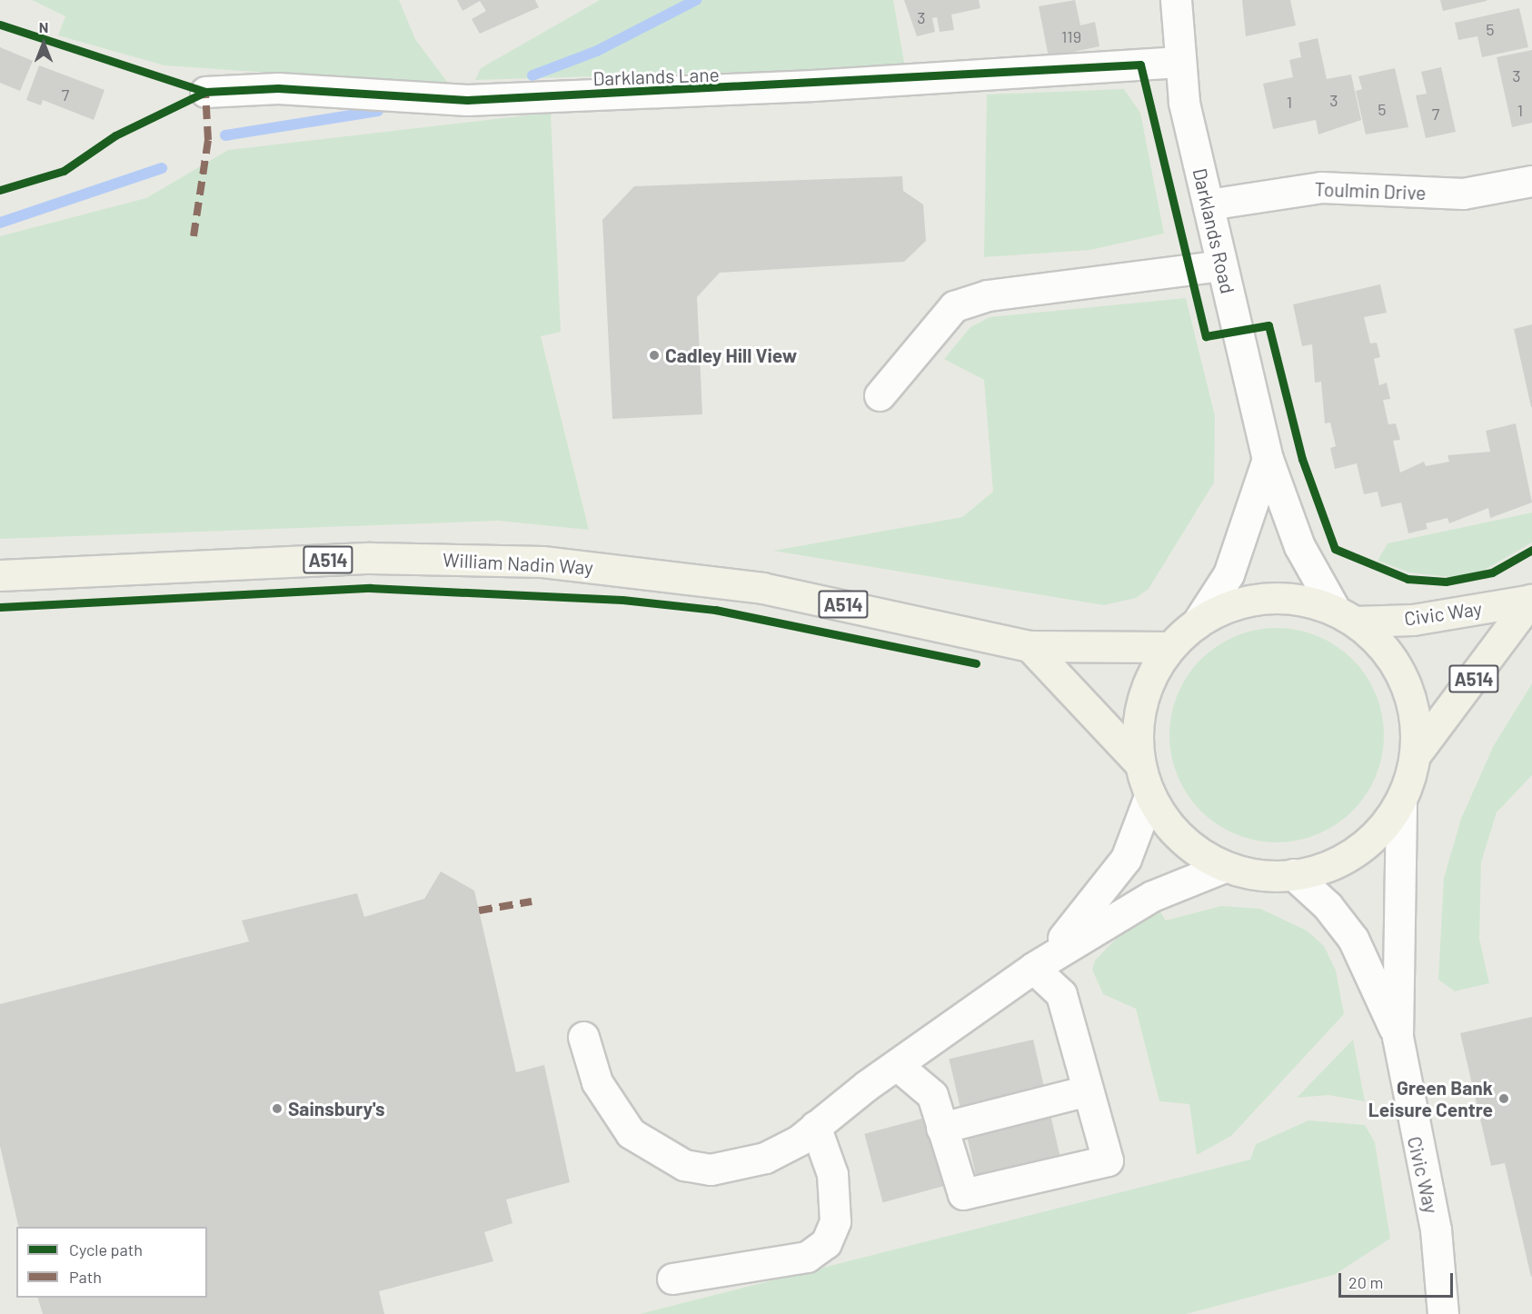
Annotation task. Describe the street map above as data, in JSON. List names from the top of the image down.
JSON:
{
  "streets": {
    "main road": ["A514", "William Nadin Way", "Civic Way"],
    "street": ["Darklands Lane", "Toulmin Drive", "Darklands Road"]
  },
  "crossings": [
    ["Darklands Lane", "Darklands Road"],
    ["Toulmin Drive", "Darklands Road"],
    ["Darklands Road", "Civic Way"]
  ],
  "places": ["Cadley Hill View", "Green Bank Leisure Centre", "Sainsbury's"],
  "house_numbers": [
    "3",
    "5",
    "119",
    "3",
    "7",
    "3",
    "1",
    "5",
    "1",
    "7"
  ],
  "legend": ["Cycle path", "Path"],
  "scale_bar": "20 m",
  "north": "top"
}
